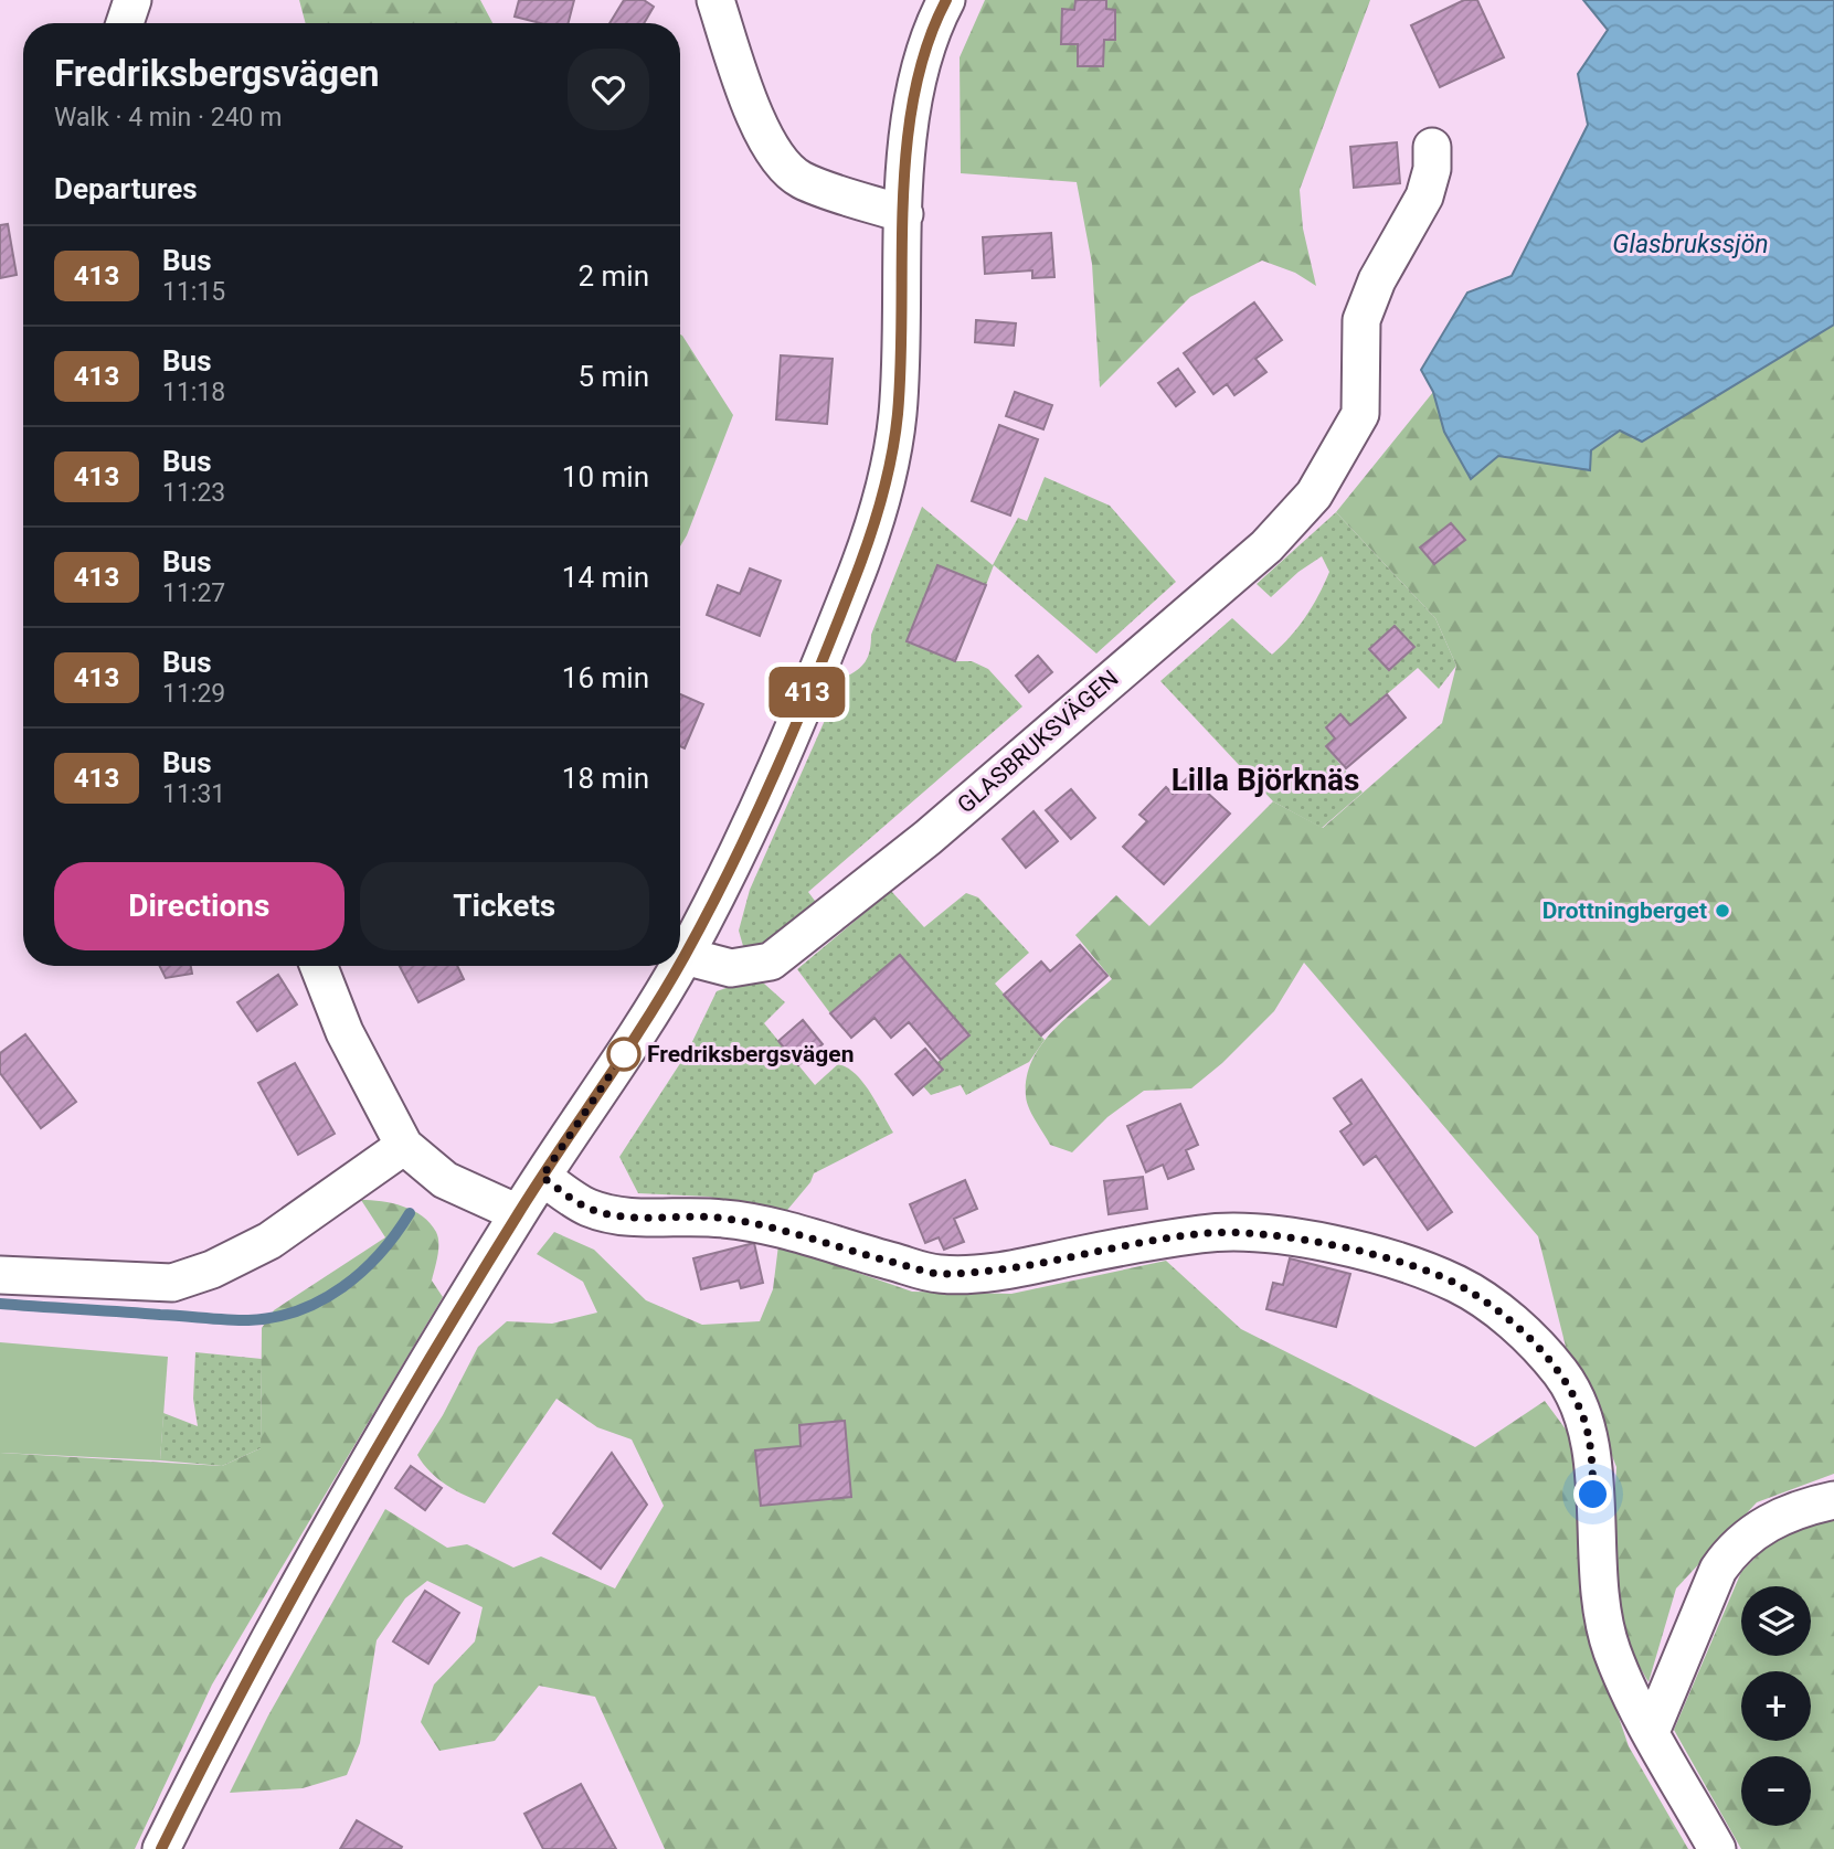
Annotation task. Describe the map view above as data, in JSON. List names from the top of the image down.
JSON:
{
  "streets": {
    "street": ["GLASBRUKSVÄGEN"]
  },
  "districts": ["Lilla Björknäs"],
  "water": ["Glasbrukssjön"],
  "places": ["Drottningberget", "Fredriksbergsvägen"],
  "lines": ["bus line 413"],
  "page": {
    "on_map": "413",
    "heading": [
      ["Fredriksbergsvägen", "Walk · 4 min · 240 m"],
      "Departures"
    ],
    "list": [
      {
        "mark": "413",
        "name": "Bus",
        "note": "11:15",
        "value": "2 min"
      },
      {
        "mark": "413",
        "name": "Bus",
        "note": "11:18",
        "value": "5 min"
      },
      {
        "mark": "413",
        "name": "Bus",
        "note": "11:23",
        "value": "10 min"
      },
      {
        "mark": "413",
        "name": "Bus",
        "note": "11:27",
        "value": "14 min"
      },
      {
        "mark": "413",
        "name": "Bus",
        "note": "11:29",
        "value": "16 min"
      },
      {
        "mark": "413",
        "name": "Bus",
        "note": "11:31",
        "value": "18 min"
      }
    ],
    "buttons": ["Directions", "Tickets"],
    "map_buttons": ["+", "−"]
  }
}
